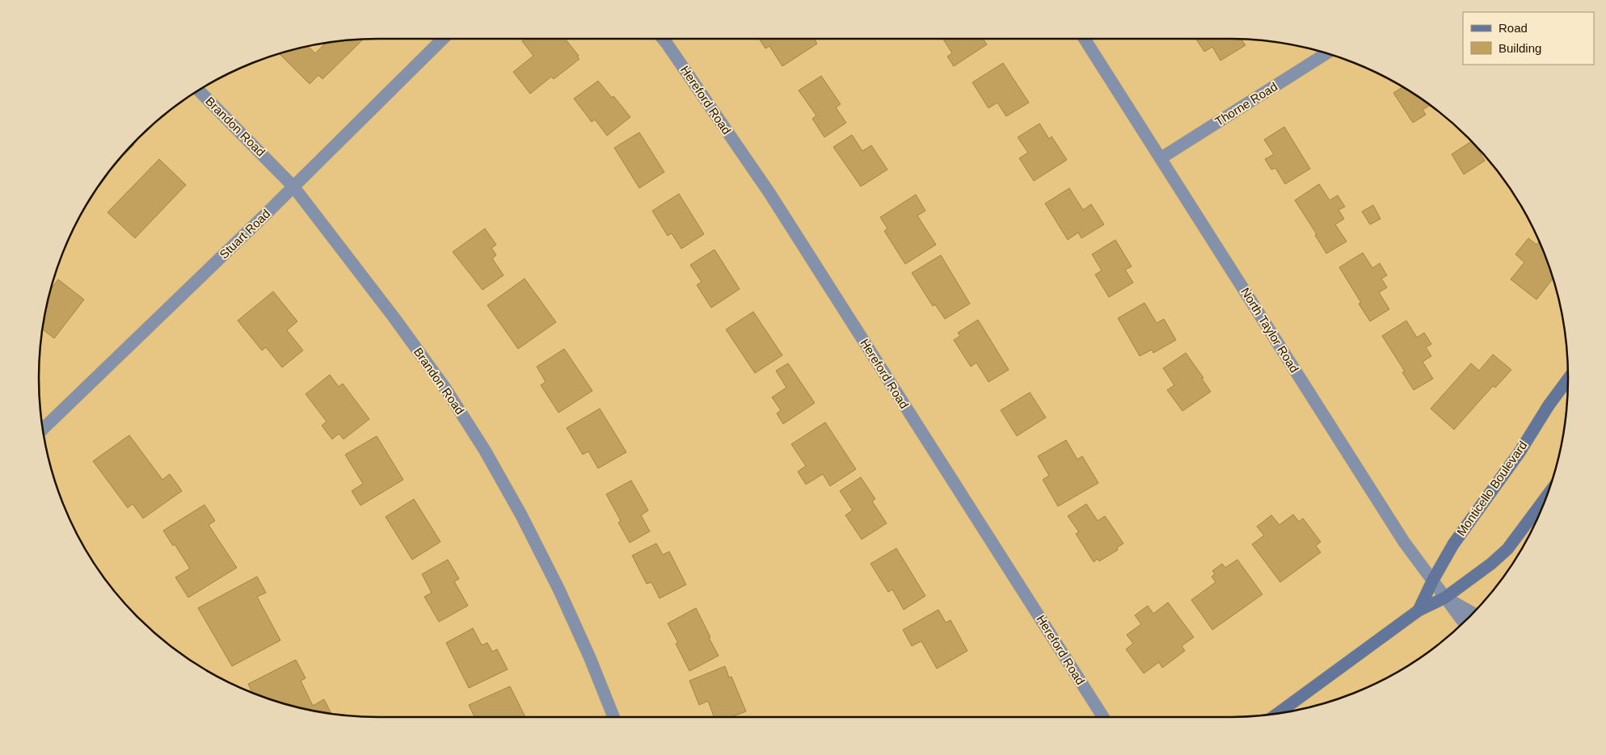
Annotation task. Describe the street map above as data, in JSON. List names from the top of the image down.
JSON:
{
  "streets": {
    "main road": ["Monticello Boulevard"],
    "street": [
      "Hereford Road",
      "Thorne Road",
      "Brandon Road",
      "Stuart Road",
      "North Taylor Road"
    ]
  },
  "crossings": [
    ["Thorne Road", "North Taylor Road"],
    ["Brandon Road", "Stuart Road"],
    ["North Taylor Road", "Monticello Boulevard"]
  ],
  "legend": ["Road", "Building"]
}
